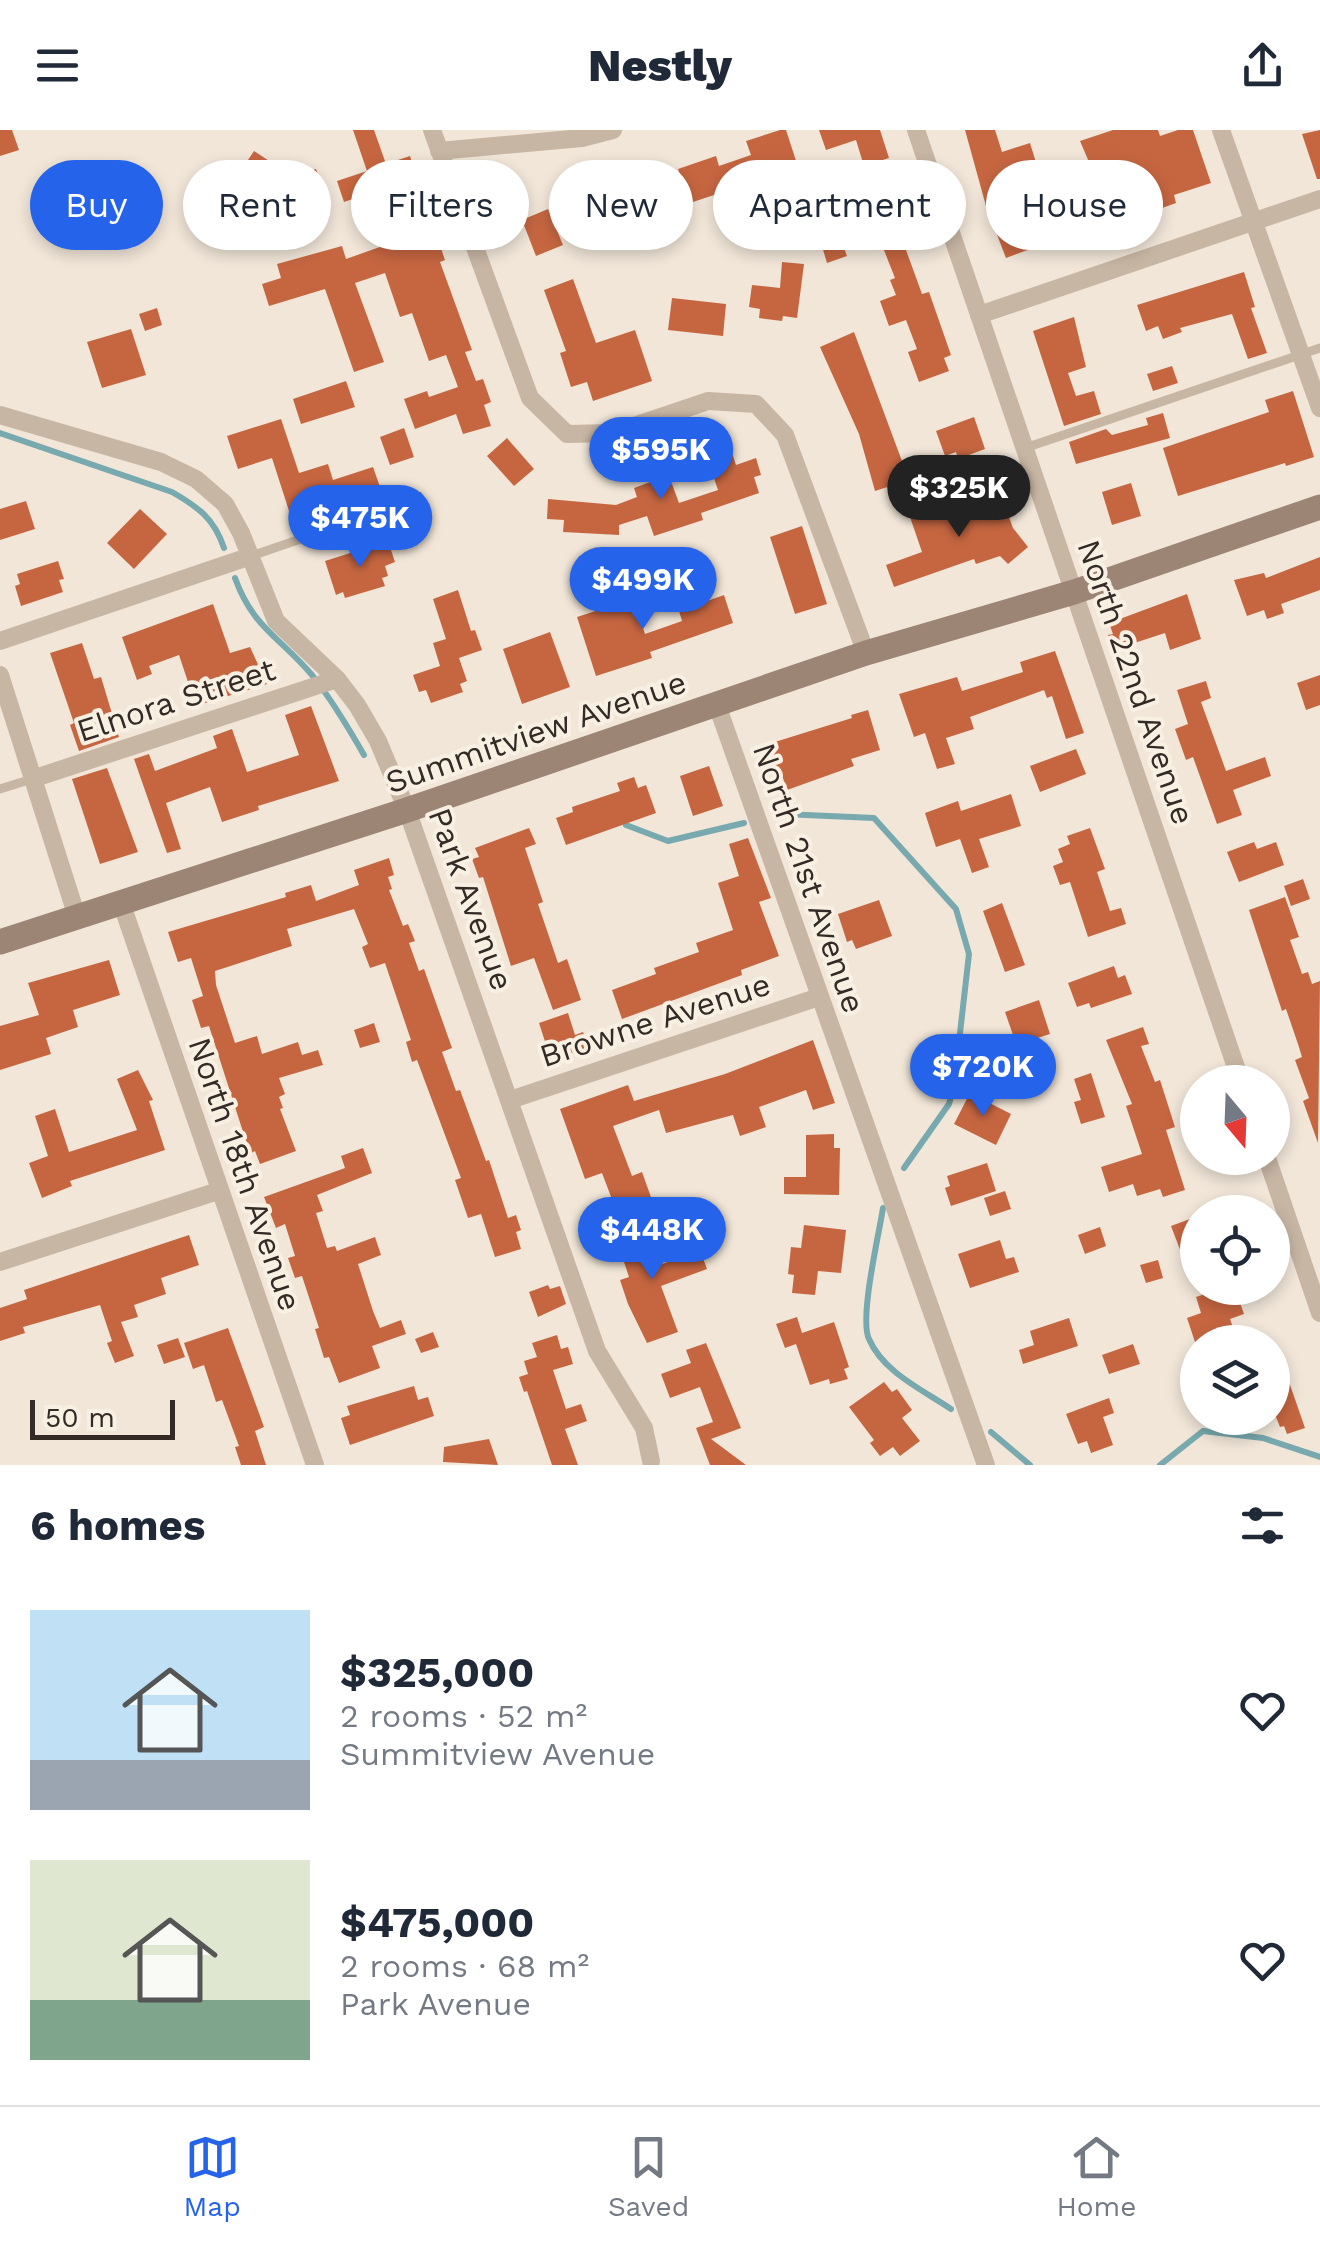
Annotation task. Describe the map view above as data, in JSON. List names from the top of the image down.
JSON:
{
  "streets": {
    "main road": ["Summitview Avenue"],
    "street": [
      "North 22nd Avenue",
      "Elnora Street",
      "North 21st Avenue",
      "Park Avenue",
      "Browne Avenue",
      "North 18th Avenue"
    ]
  },
  "crossings": [
    ["North 22nd Avenue", "Summitview Avenue"],
    ["Elnora Street", "Park Avenue"],
    ["Summitview Avenue", "North 21st Avenue"],
    ["Summitview Avenue", "Park Avenue"],
    ["Summitview Avenue", "North 18th Avenue"],
    ["North 21st Avenue", "Browne Avenue"],
    ["Park Avenue", "Browne Avenue"]
  ],
  "scale_bar": "50 m",
  "north": "bottom",
  "page": {
    "header": "Nestly",
    "chip": [
      "Buy",
      "Rent",
      "Filters",
      "New",
      "Apartment",
      "House"
    ],
    "price": [
      "$595K",
      "$325K",
      "$475K",
      "$499K",
      "$720K",
      "$448K"
    ],
    "scale": "50 m",
    "heading": "6 homes",
    "list": [
      {
        "name": "$325,000",
        "note": "2 rooms · 52 m² · Summitview Avenue"
      },
      {
        "name": "$475,000",
        "note": "2 rooms · 68 m² · Park Avenue"
      }
    ],
    "tabs": ["Map", "Saved", "Home"]
  }
}
